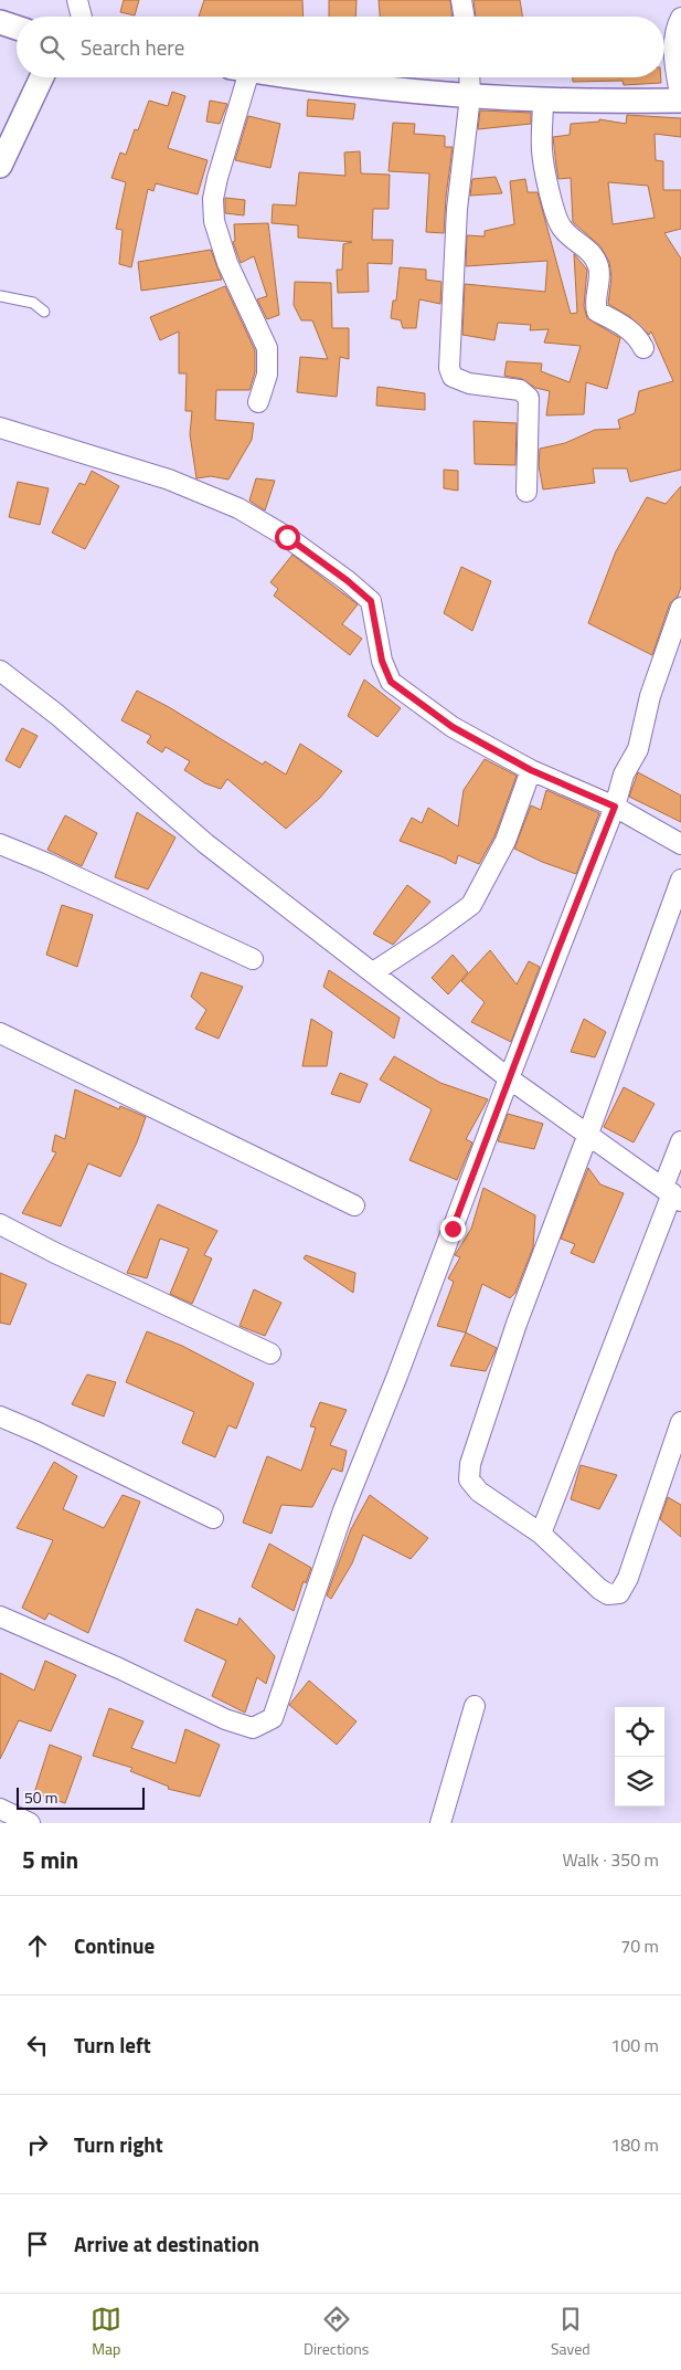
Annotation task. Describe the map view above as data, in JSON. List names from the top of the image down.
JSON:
{
  "scale_bar": "50 m",
  "page": {
    "search": "Search here",
    "scale": "50 m",
    "heading": ["5 min", "Walk · 350 m"],
    "list": [
      ["Continue", "70 m"],
      ["Turn left", "100 m"],
      ["Turn right", "180 m"],
      "Arrive at destination"
    ],
    "nav": ["Map", "Directions", "Saved"]
  }
}
